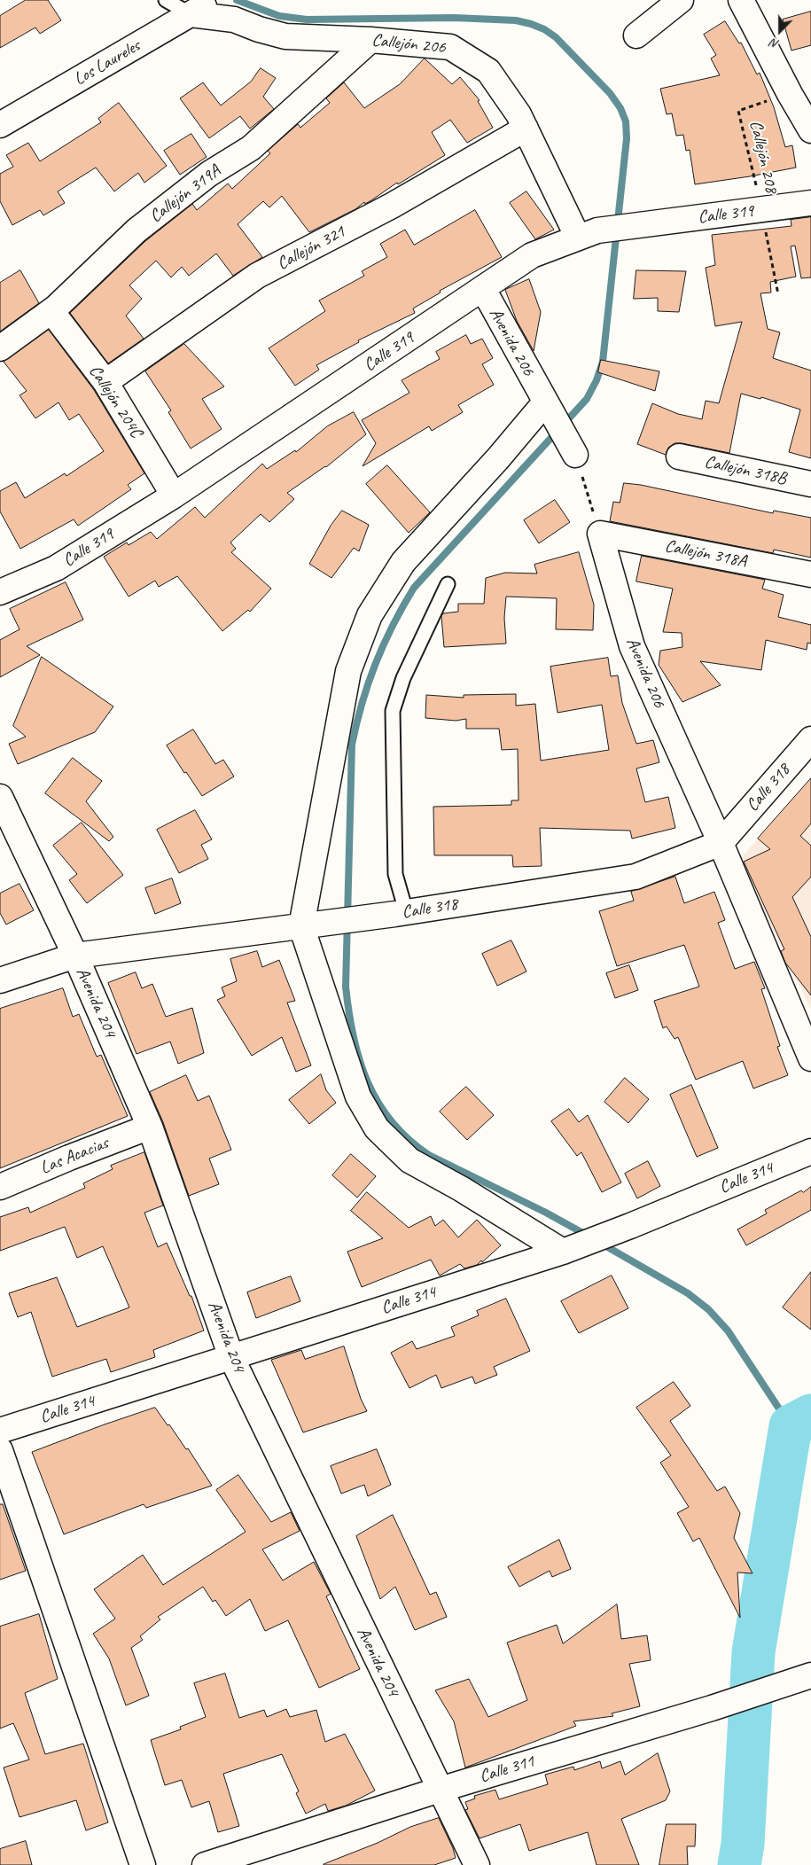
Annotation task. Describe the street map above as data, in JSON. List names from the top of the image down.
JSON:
{
  "streets": {
    "street": [
      "Callejón 206",
      "Los Laureles",
      "Callejón 319A",
      "Calle 319",
      "Callejón 321",
      "Avenida 206",
      "Callejón 204C",
      "Callejón 318B",
      "Callejón 318A",
      "Calle 318",
      "Avenida 204",
      "Las Acacias",
      "Calle 314",
      "Calle 311"
    ],
    "path": ["Callejón 208"]
  },
  "crossings": [
    ["Callejón 206", "Los Laureles"],
    ["Callejón 206", "Callejón 319A"],
    ["Callejón 206", "Calle 319"],
    ["Callejón 206", "Callejón 321"],
    ["Callejón 208", "Calle 319"],
    ["Callejón 319A", "Callejón 204C"],
    ["Calle 319", "Avenida 206"],
    ["Calle 319", "Callejón 204C"],
    ["Callejón 321", "Callejón 204C"],
    ["Avenida 206", "Callejón 318A"],
    ["Avenida 206", "Calle 318"],
    ["Calle 318", "Avenida 204"],
    ["Avenida 204", "Las Acacias"],
    ["Avenida 204", "Calle 314"],
    ["Avenida 204", "Calle 311"]
  ],
  "north": "bottom"
}
